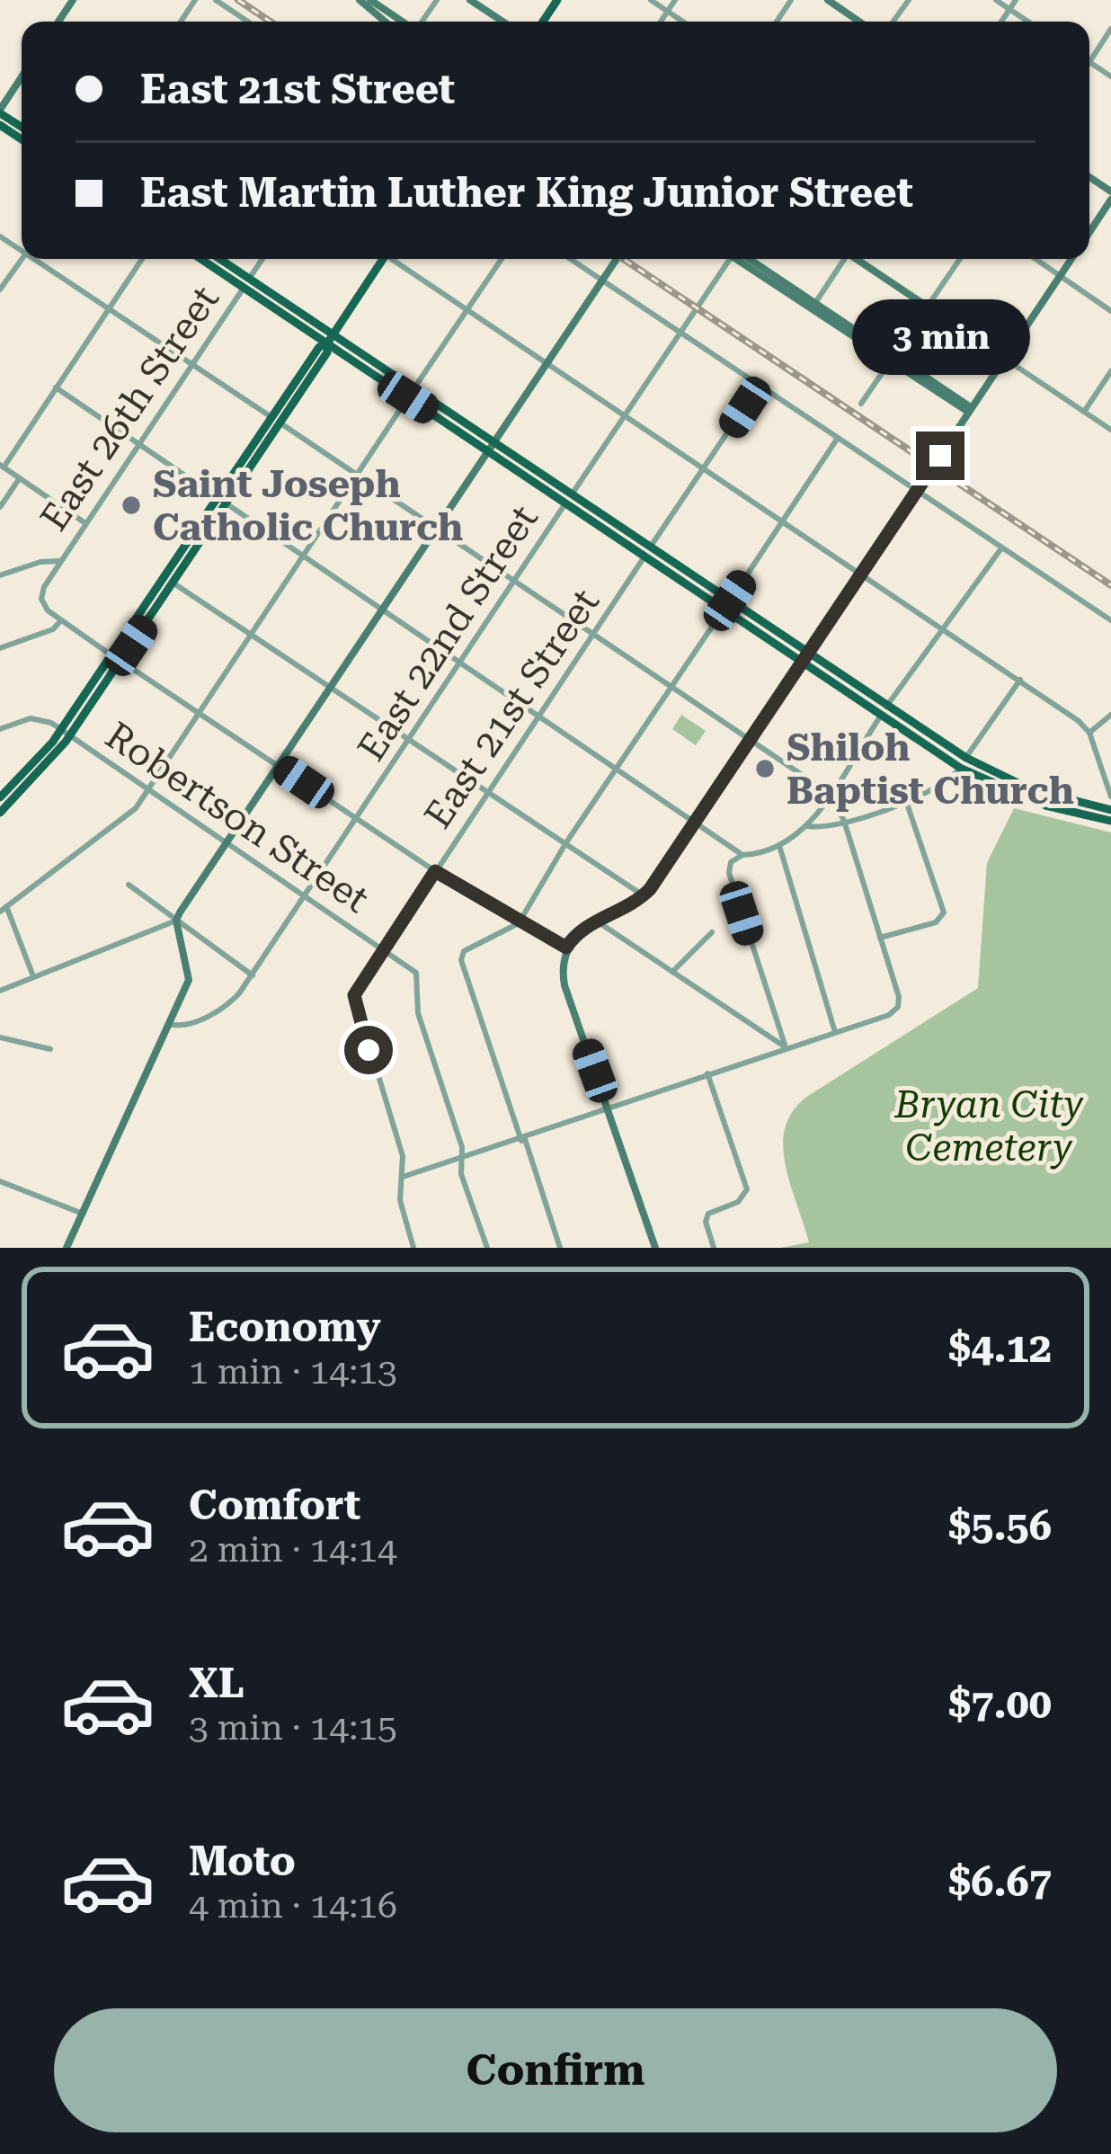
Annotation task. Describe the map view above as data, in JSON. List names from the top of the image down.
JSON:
{
  "streets": {
    "street": [
      "East 26th Street",
      "East 22nd Street",
      "East 21st Street",
      "Robertson Street"
    ]
  },
  "crossings": [
    ["East 22nd Street", "Robertson Street"],
    ["East 21st Street", "Robertson Street"]
  ],
  "parks": ["Bryan City Cemetery"],
  "places": ["Saint Joseph Catholic Church", "Shiloh Baptist Church"],
  "page": {
    "banner": ["East 21st Street", "East Martin Luther King Junior Street"],
    "bubble": "3 min",
    "list": [
      {
        "name": "Economy",
        "note": "1 min · 14:13",
        "value": "$4.12"
      },
      {
        "name": "Comfort",
        "note": "2 min · 14:14",
        "value": "$5.56"
      },
      {
        "name": "XL",
        "note": "3 min · 14:15",
        "value": "$7.00"
      },
      {
        "name": "Moto",
        "note": "4 min · 14:16",
        "value": "$6.67"
      }
    ],
    "buttons": "Confirm"
  }
}
